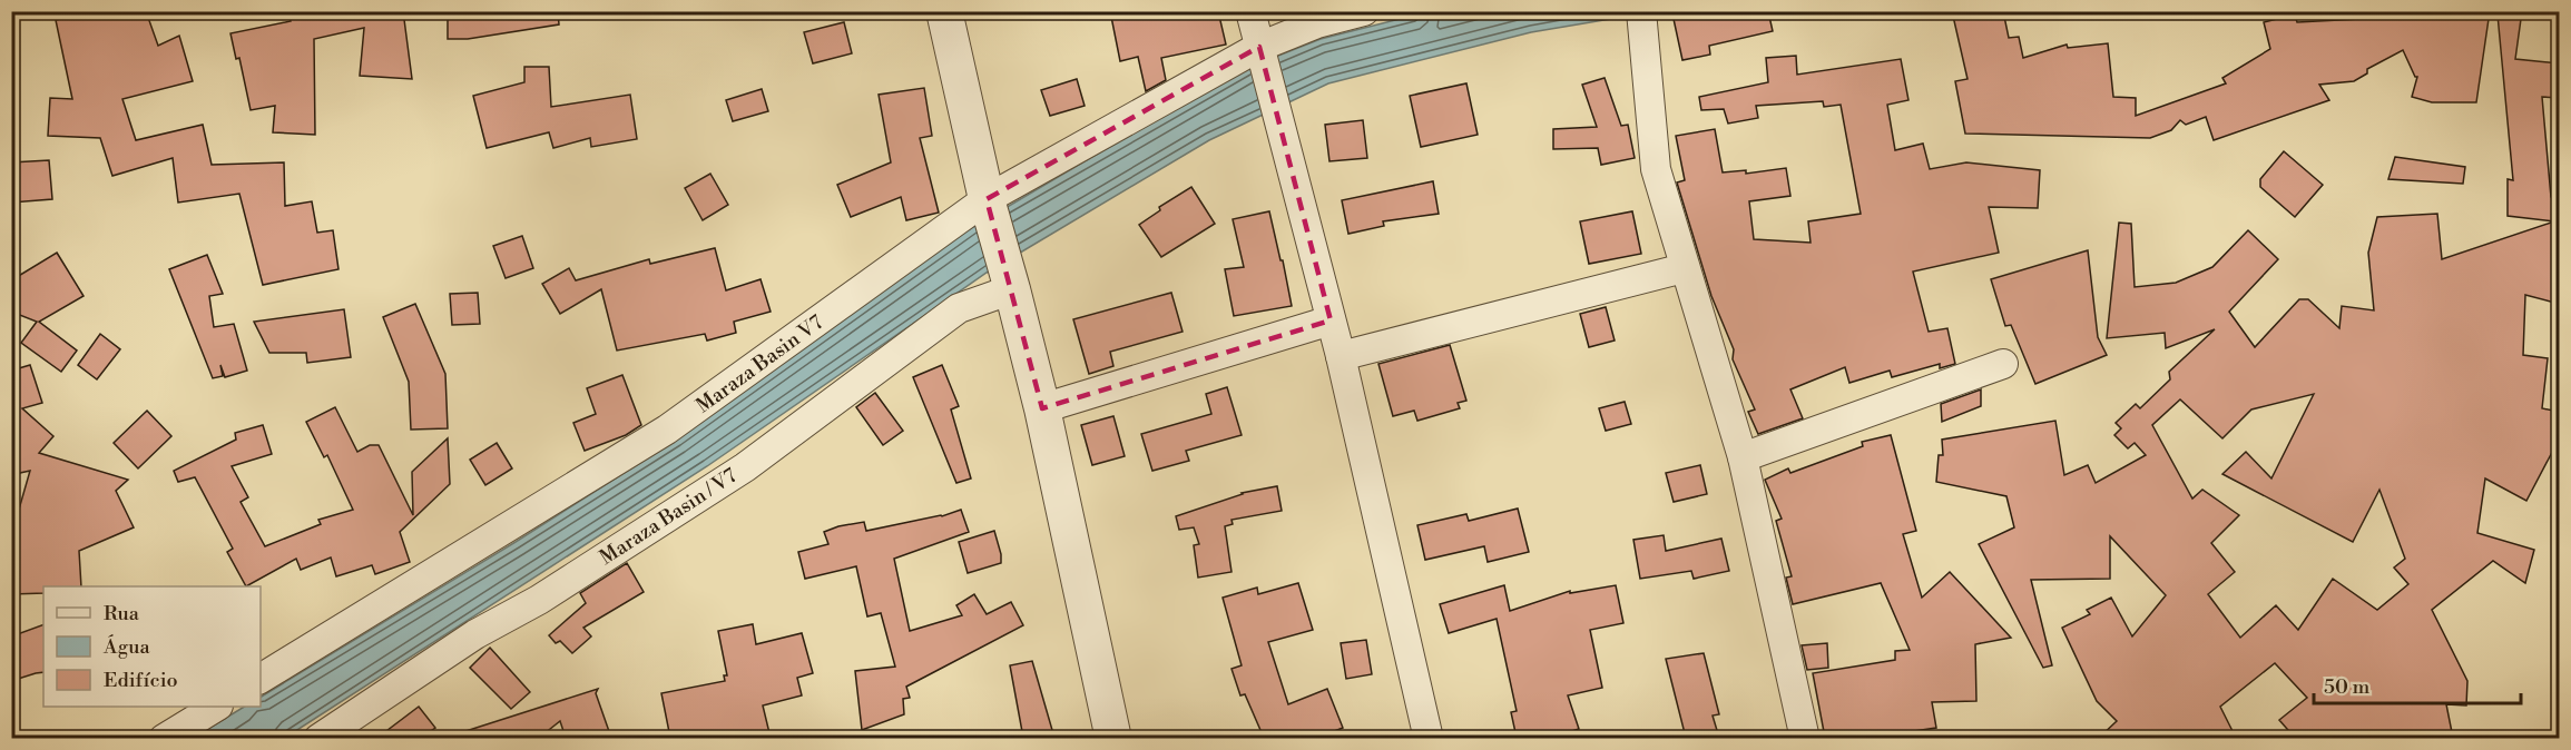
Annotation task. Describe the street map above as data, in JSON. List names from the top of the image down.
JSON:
{
  "streets": {
    "street": ["Maraza Basin V7", "Maraza Basin / V7"]
  },
  "legend": ["Rua", "Água", "Edifício"],
  "scale_bar": "50 m"
}
